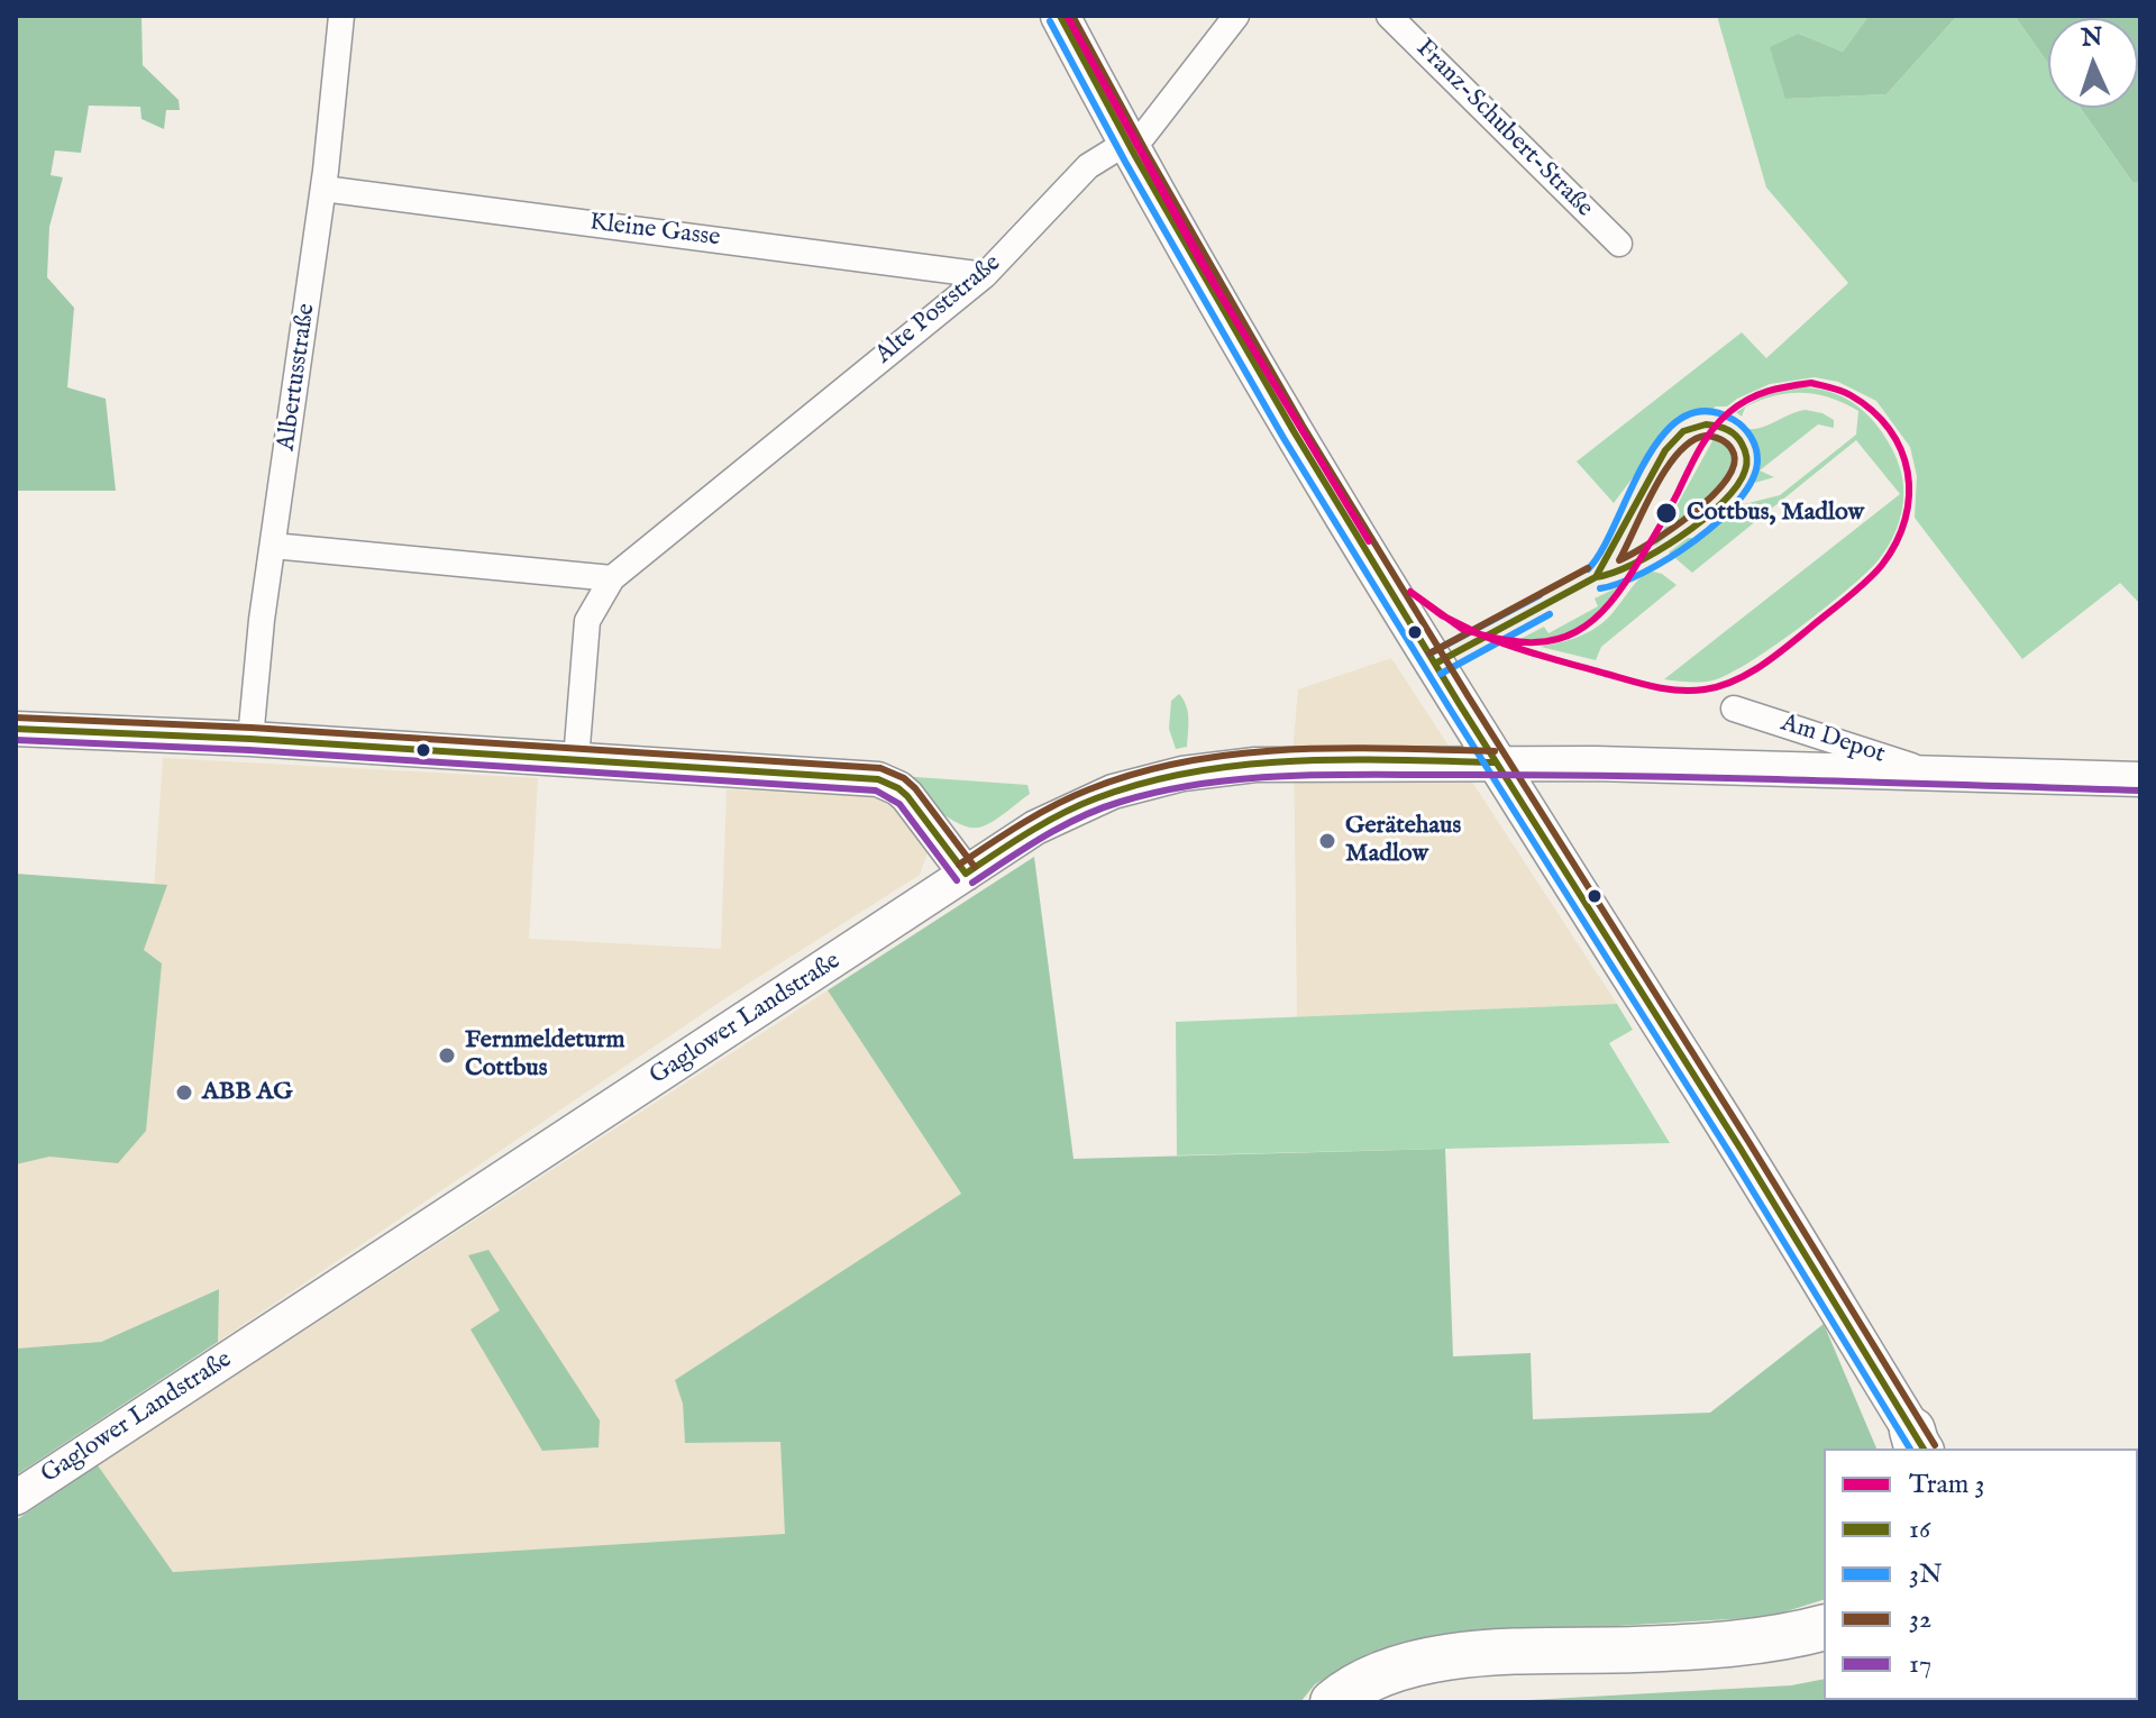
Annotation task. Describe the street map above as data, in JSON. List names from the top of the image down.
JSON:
{
  "streets": {
    "main road": ["Gaglower Landstraße"],
    "street": [
      "Franz-Schubert-Straße",
      "Kleine Gasse",
      "Alte Poststraße",
      "Albertusstraße",
      "Am Depot"
    ]
  },
  "crossings": [
    ["Kleine Gasse", "Alte Poststraße"],
    ["Kleine Gasse", "Albertusstraße"],
    ["Am Depot", "Gaglower Landstraße"]
  ],
  "places": [
    "Cottbus, Madlow",
    "Gerätehaus Madlow",
    "Fernmeldeturm Cottbus",
    "ABB AG"
  ],
  "lines": [
    "tram line 3",
    "transit line 16",
    "transit line 32",
    "transit line 3N",
    "transit line 17"
  ],
  "legend": [
    "Tram 3",
    "16",
    "3N",
    "32",
    "17"
  ],
  "north": "top"
}
